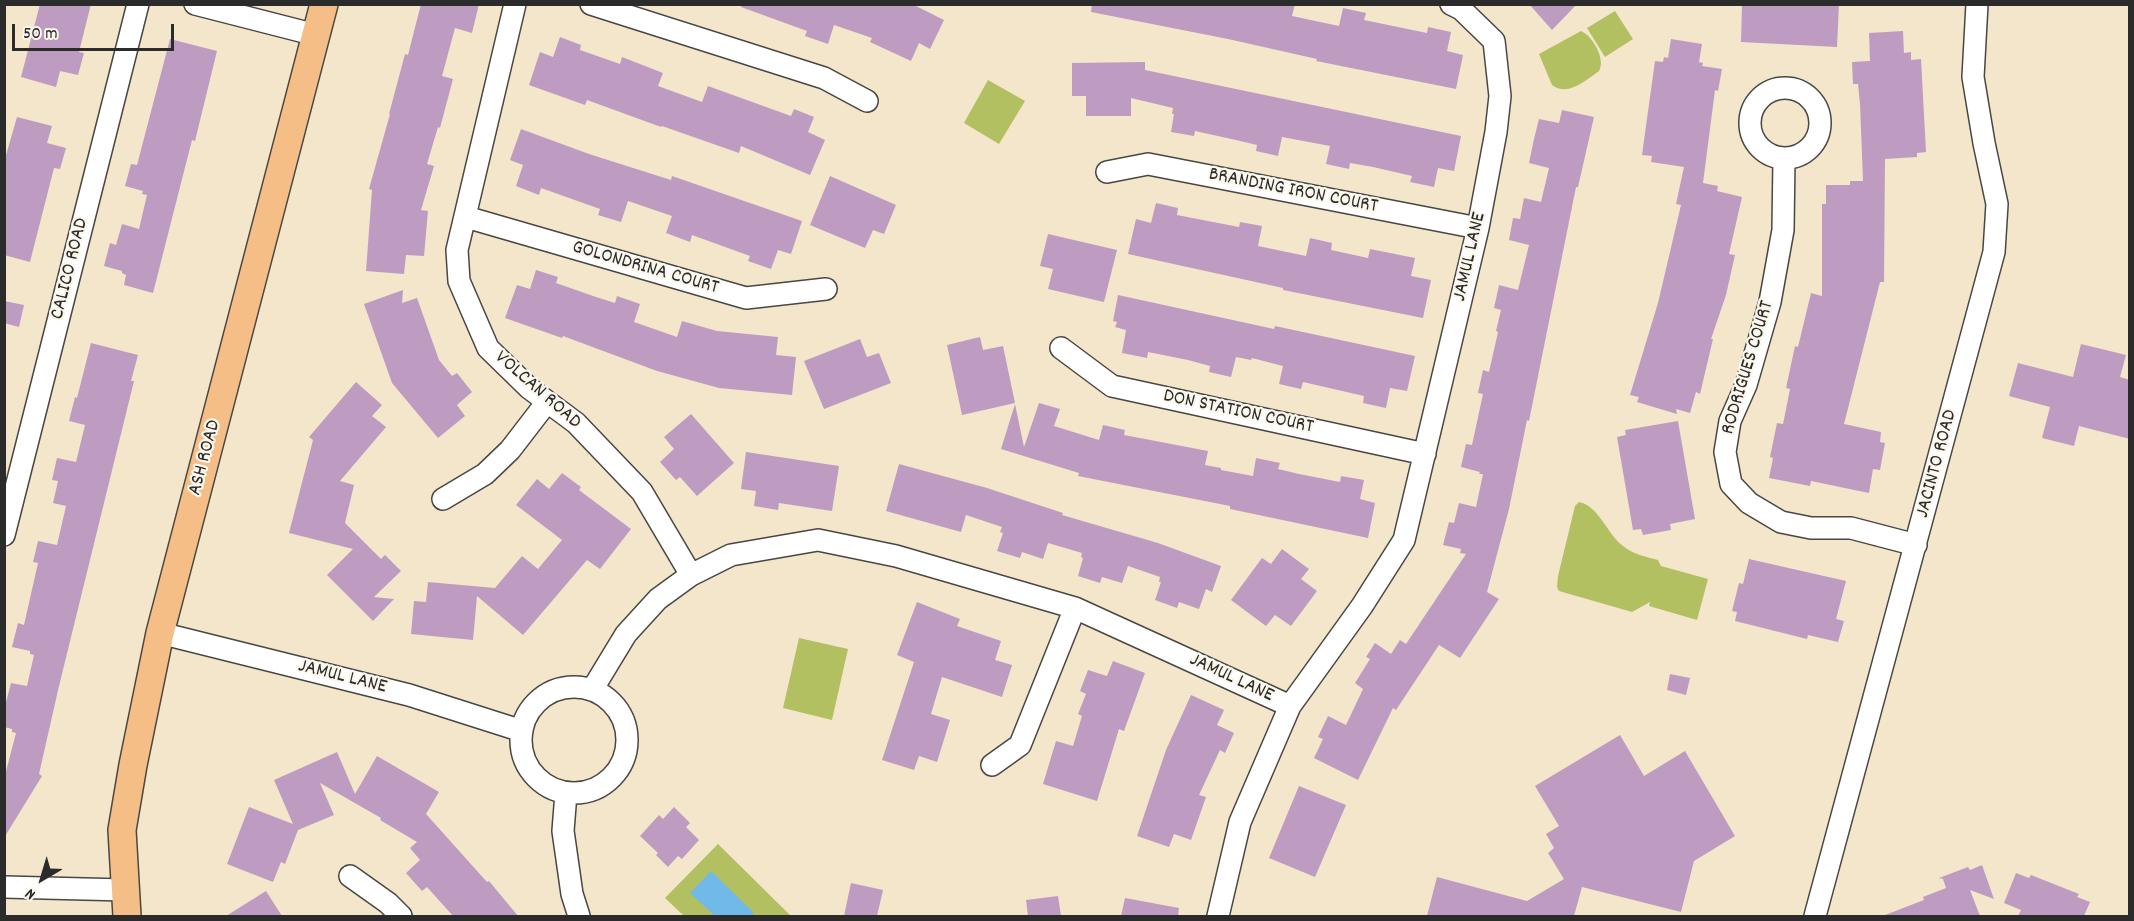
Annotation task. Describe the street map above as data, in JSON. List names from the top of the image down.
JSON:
{
  "streets": {
    "main road": ["ASH ROAD"],
    "street": [
      "BRANDING IRON COURT",
      "JAMUL LANE",
      "CALICO ROAD",
      "GOLONDRINA COURT",
      "RODRIGUES COURT",
      "VOLCAN ROAD",
      "DON STATION COURT",
      "JACINTO ROAD"
    ]
  },
  "crossings": [
    ["BRANDING IRON COURT", "JAMUL LANE"],
    ["JAMUL LANE", "VOLCAN ROAD"],
    ["JAMUL LANE", "DON STATION COURT"],
    ["JAMUL LANE", "ASH ROAD"],
    ["GOLONDRINA COURT", "VOLCAN ROAD"],
    ["RODRIGUES COURT", "JACINTO ROAD"]
  ],
  "scale_bar": "50 m",
  "north": "bottom left"
}
